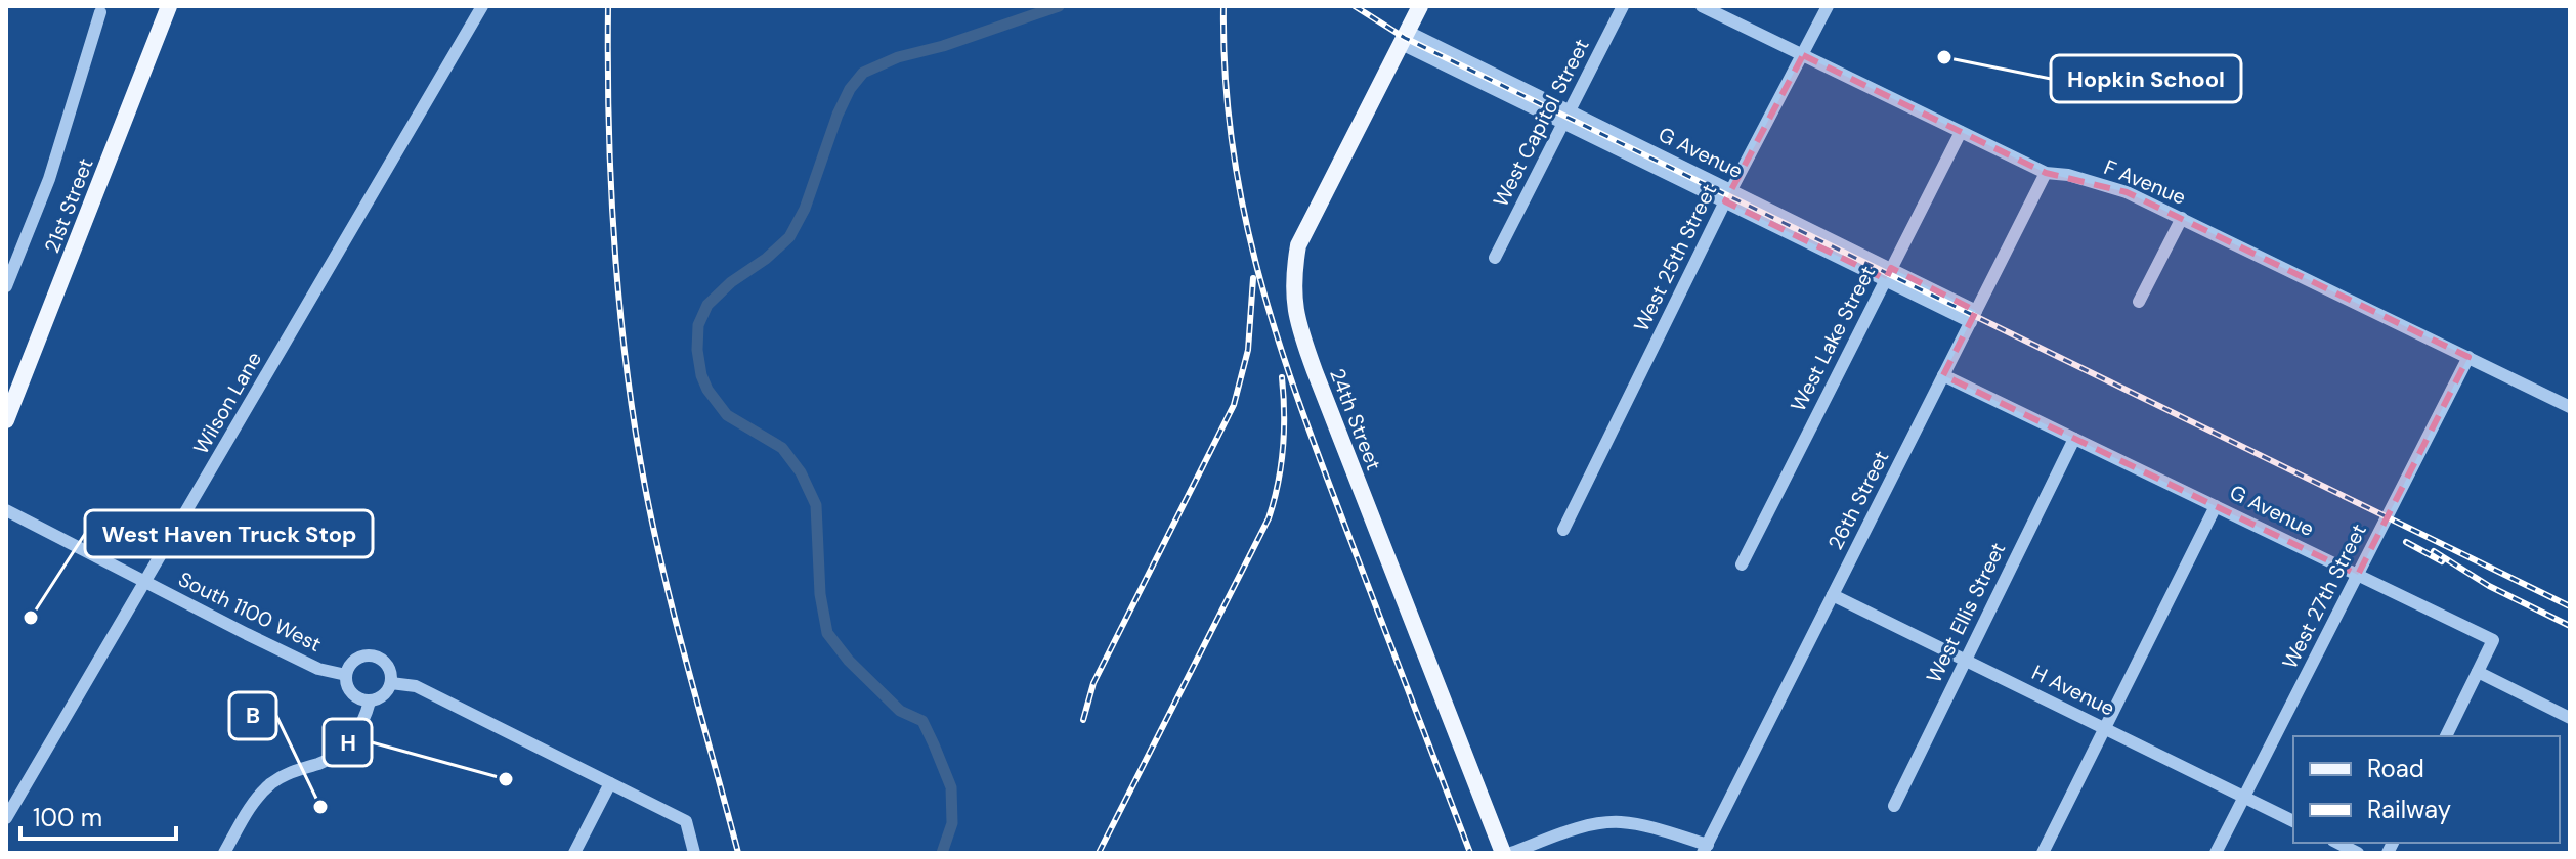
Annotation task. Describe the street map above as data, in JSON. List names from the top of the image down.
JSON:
{
  "streets": {
    "main road": ["21st Street", "24th Street"],
    "street": [
      "West Capitol Street",
      "G Avenue",
      "F Avenue",
      "West 25th Street",
      "West Lake Street",
      "Wilson Lane",
      "26th Street",
      "West 27th Street",
      "South 1100 West",
      "West Ellis Street",
      "H Avenue"
    ]
  },
  "crossings": [
    ["West Capitol Street", "G Avenue"],
    ["G Avenue", "West 25th Street"],
    ["G Avenue", "West Lake Street"],
    ["G Avenue", "24th Street"],
    ["G Avenue", "26th Street"],
    ["G Avenue", "West 27th Street"],
    ["G Avenue", "West Ellis Street"],
    ["F Avenue", "West 25th Street"],
    ["F Avenue", "West Lake Street"],
    ["F Avenue", "26th Street"],
    ["F Avenue", "West 27th Street"],
    ["Wilson Lane", "South 1100 West"],
    ["26th Street", "H Avenue"],
    ["West 27th Street", "H Avenue"],
    ["West Ellis Street", "H Avenue"]
  ],
  "places": [
    "Hopkin School",
    "West Haven Truck Stop",
    "H",
    "B"
  ],
  "legend": ["Road", "Railway"],
  "scale_bar": "100 m"
}
